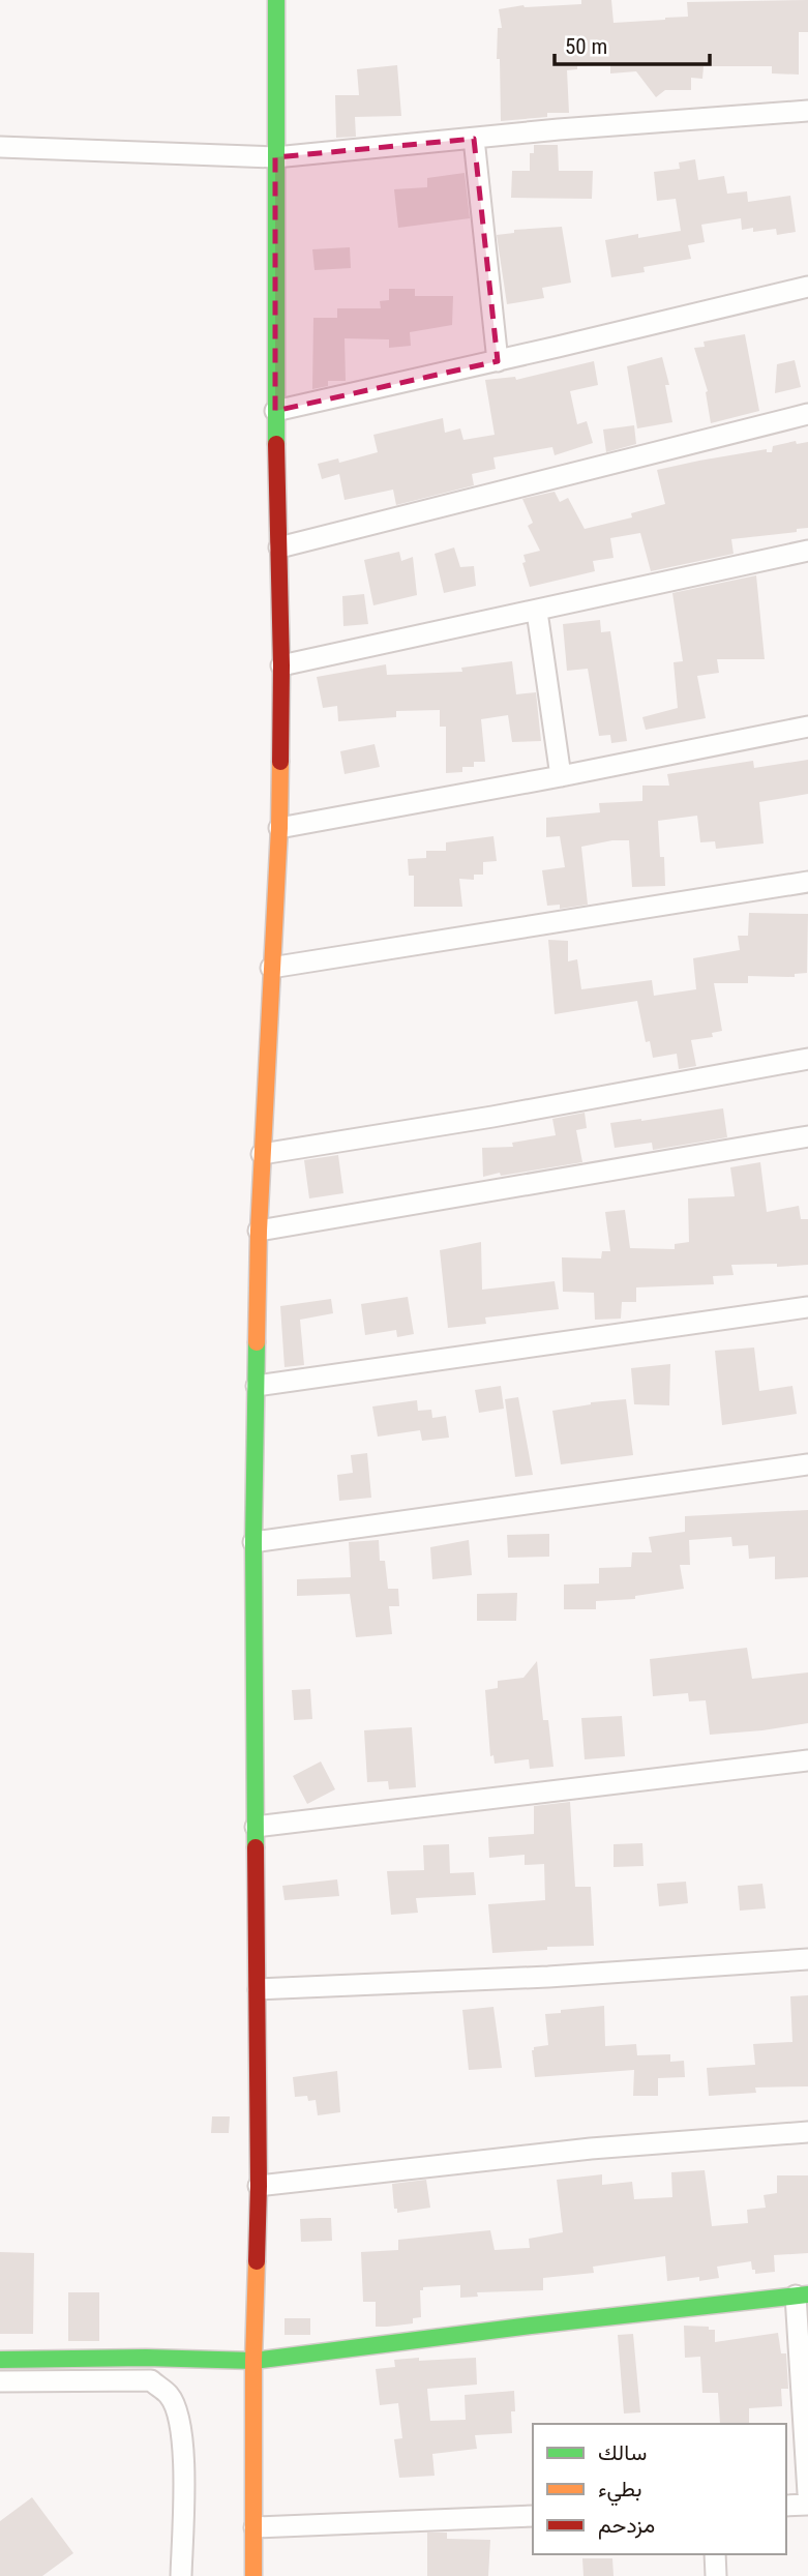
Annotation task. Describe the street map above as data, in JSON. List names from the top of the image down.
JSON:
{
  "legend": ["سالك", "بطيء", "مزدحم"],
  "scale_bar": "50 m"
}
